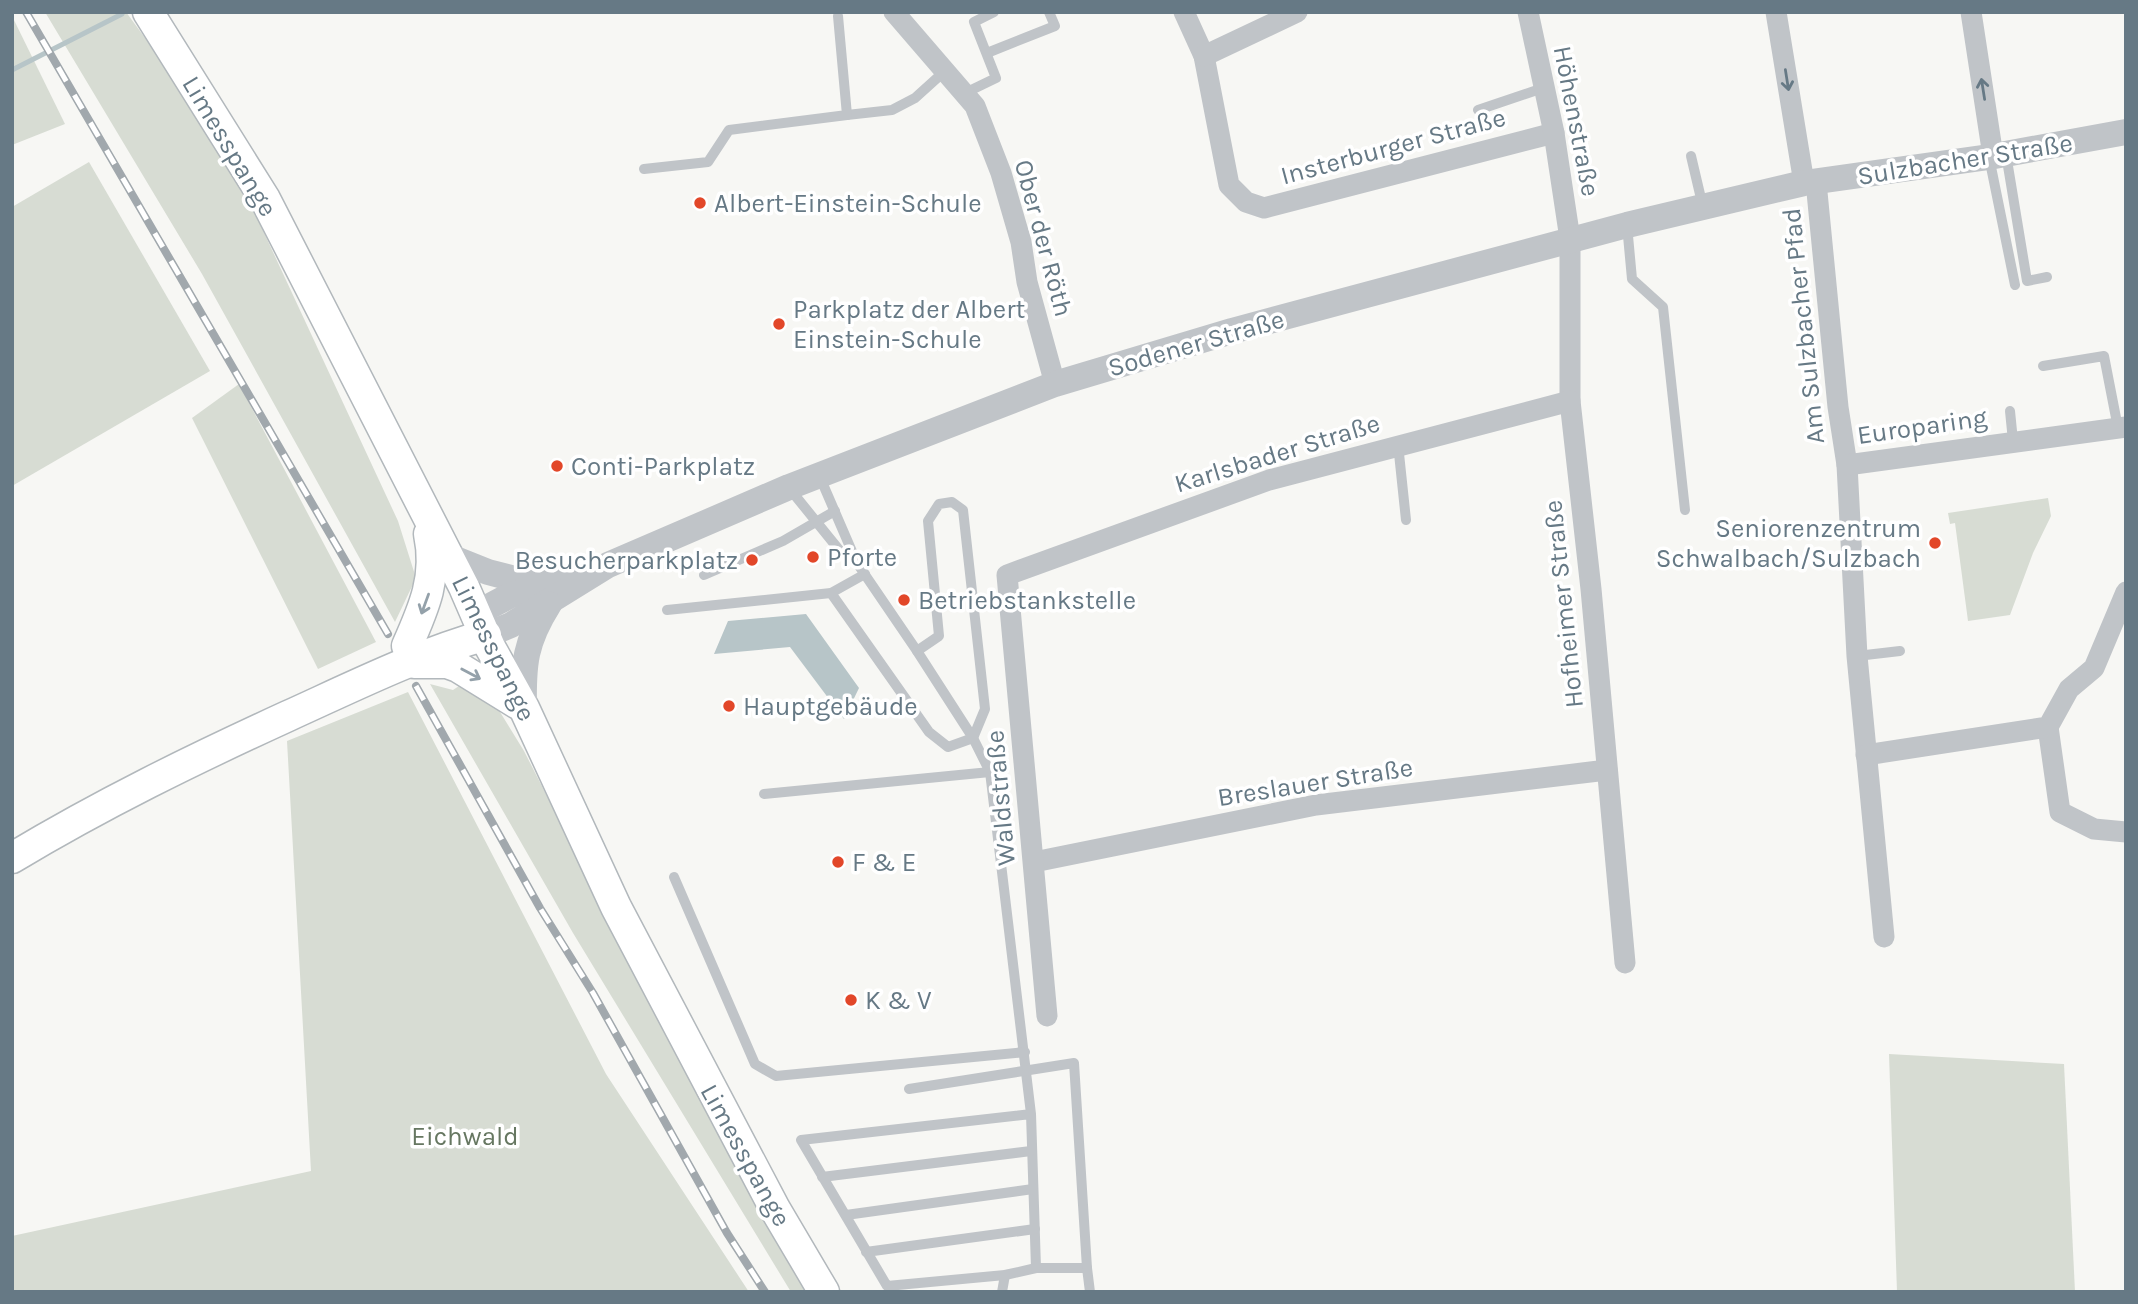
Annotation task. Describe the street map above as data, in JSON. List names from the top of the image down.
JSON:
{
  "streets": {
    "main road": ["Limesspange"],
    "street": [
      "Höhenstraße",
      "Insterburger Straße",
      "Sulzbacher Straße",
      "Ober der Röth",
      "Am Sulzbacher Pfad",
      "Sodener Straße",
      "Europaring",
      "Karlsbader Straße",
      "Hofheimer Straße",
      "Breslauer Straße",
      "Waldstraße"
    ]
  },
  "crossings": [
    ["Höhenstraße", "Insterburger Straße"],
    ["Höhenstraße", "Sodener Straße"],
    ["Höhenstraße", "Hofheimer Straße"],
    ["Limesspange", "Sodener Straße"],
    ["Sulzbacher Straße", "Am Sulzbacher Pfad"],
    ["Sulzbacher Straße", "Sodener Straße"],
    ["Ober der Röth", "Sodener Straße"],
    ["Am Sulzbacher Pfad", "Sodener Straße"],
    ["Am Sulzbacher Pfad", "Europaring"],
    ["Sodener Straße", "Hofheimer Straße"],
    ["Karlsbader Straße", "Hofheimer Straße"],
    ["Karlsbader Straße", "Waldstraße"],
    ["Hofheimer Straße", "Breslauer Straße"],
    ["Breslauer Straße", "Waldstraße"]
  ],
  "one_way": ["Am Sulzbacher Pfad"],
  "parks": ["Eichwald"],
  "places": [
    "Albert-Einstein-Schule",
    "Parkplatz der Albert Einstein-Schule",
    "Conti-Parkplatz",
    "Seniorenzentrum Schwalbach/Sulzbach",
    "Pforte",
    "Besucherparkplatz",
    "Betriebstankstelle",
    "Hauptgebäude",
    "F & E",
    "K & V"
  ]
}
